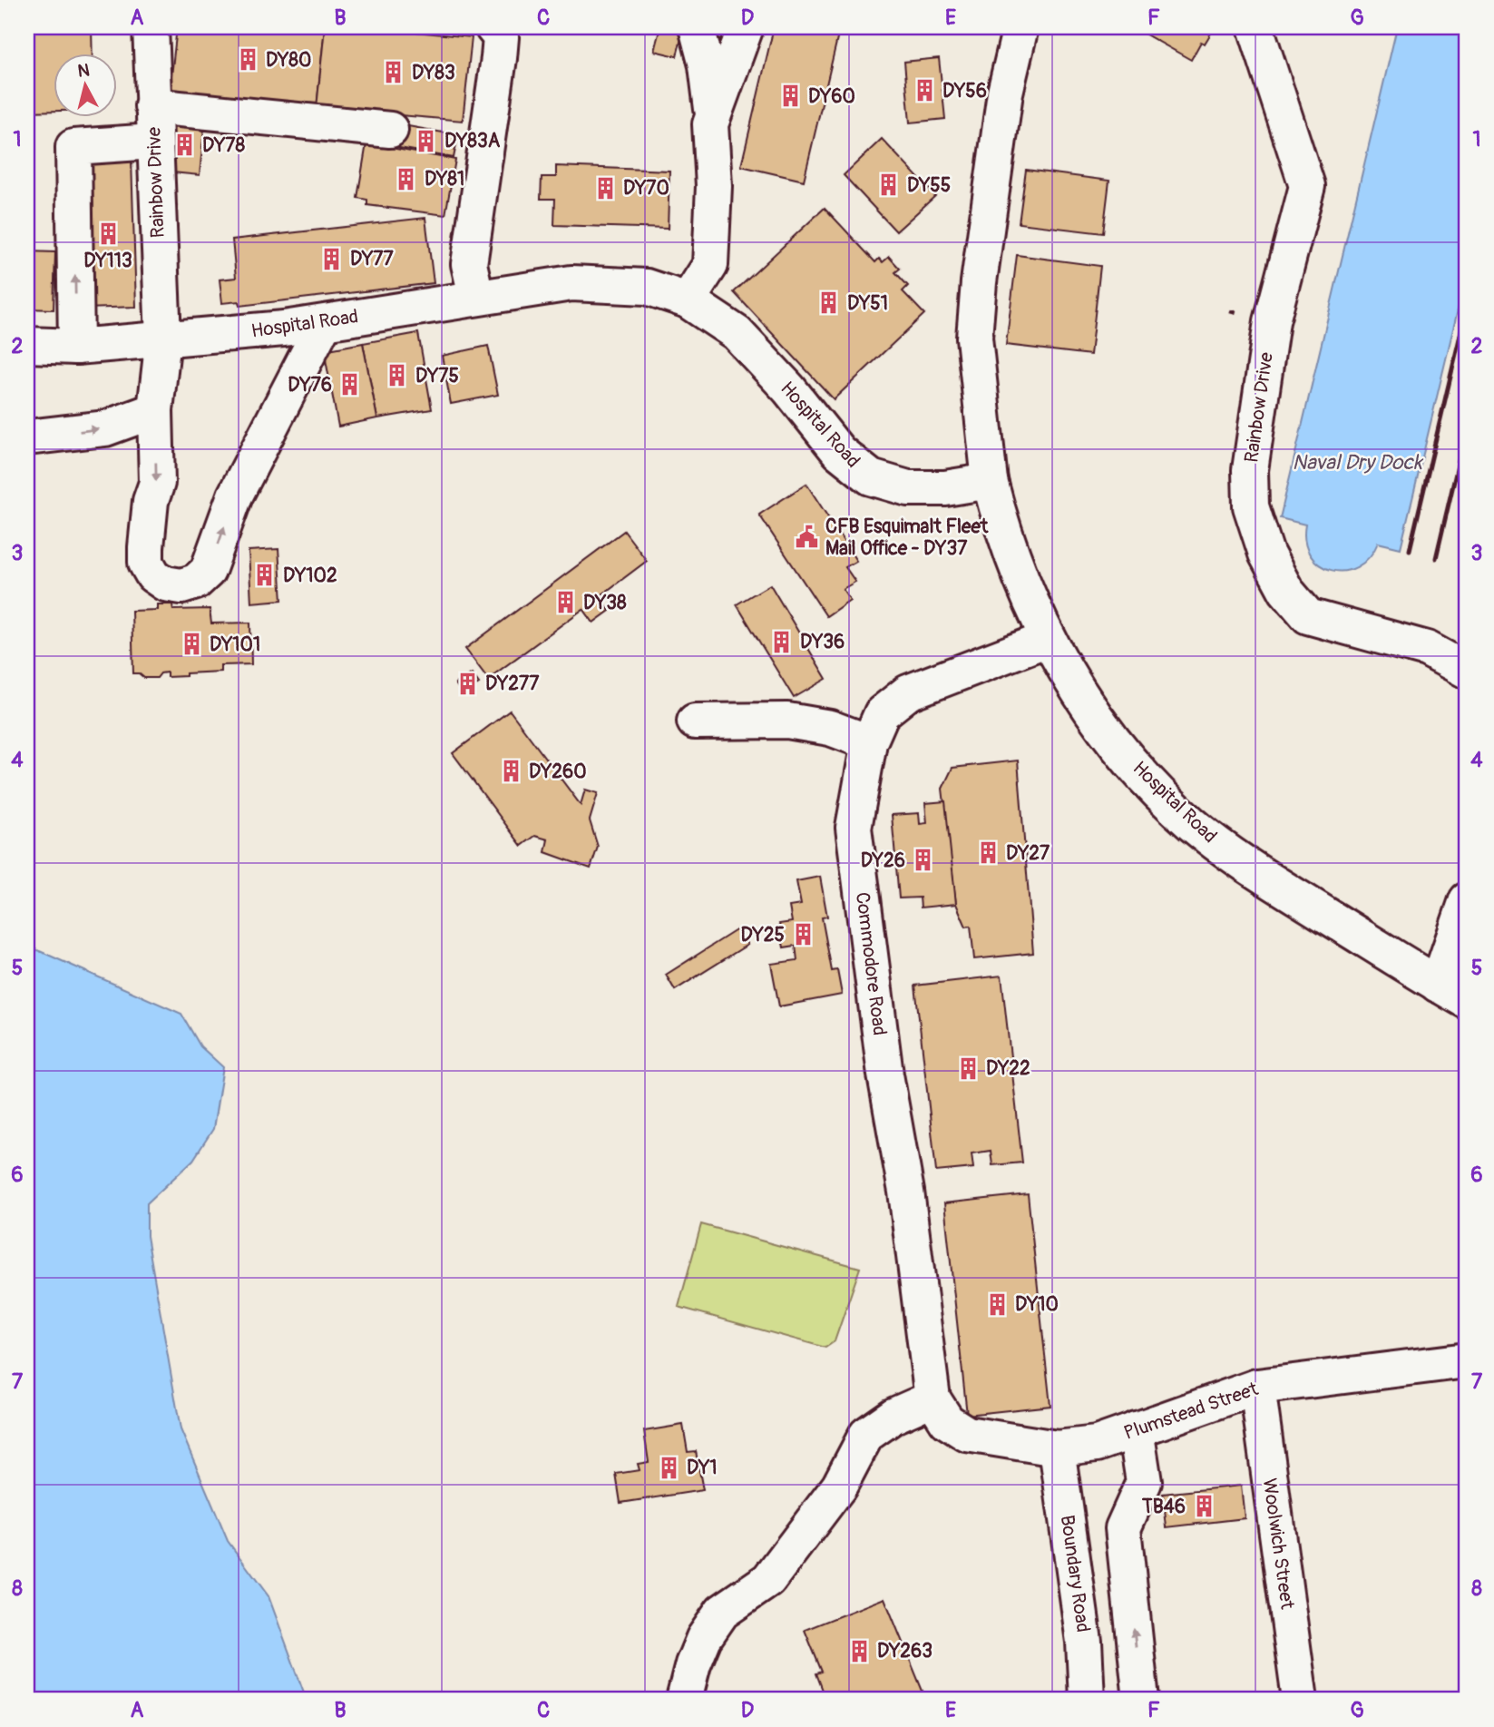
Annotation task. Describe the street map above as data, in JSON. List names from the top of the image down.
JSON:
{
  "streets": {
    "lane": [
      "Rainbow Drive",
      "Hospital Road",
      "Commodore Road",
      "Plumstead Street",
      "Woolwich Street",
      "Boundary Road"
    ]
  },
  "crossings": [
    ["Rainbow Drive", "Hospital Road"],
    ["Hospital Road", "Commodore Road"],
    ["Commodore Road", "Plumstead Street"],
    ["Plumstead Street", "Woolwich Street"],
    ["Plumstead Street", "Boundary Road"]
  ],
  "water": ["Naval Dry Dock"],
  "places": {
    "building": [
      "DY80",
      "DY83",
      "DY56",
      "DY60",
      "DY83A",
      "DY78",
      "DY81",
      "DY55",
      "DY70",
      "DY113",
      "DY77",
      "DY51",
      "DY75",
      "DY76",
      "DY102",
      "DY38",
      "DY36",
      "DY101",
      "DY277",
      "DY260",
      "DY27",
      "DY26",
      "DY25",
      "DY22",
      "DY10",
      "DY1",
      "TB46",
      "DY263"
    ],
    "public building": ["CFB Esquimalt Fleet Mail Office - DY37"]
  },
  "north": "top",
  "grid": {
    "columns": [
      "A",
      "B",
      "C",
      "D",
      "E",
      "F",
      "G"
    ],
    "rows": [
      "1",
      "2",
      "3",
      "4",
      "5",
      "6",
      "7",
      "8"
    ]
  }
}
